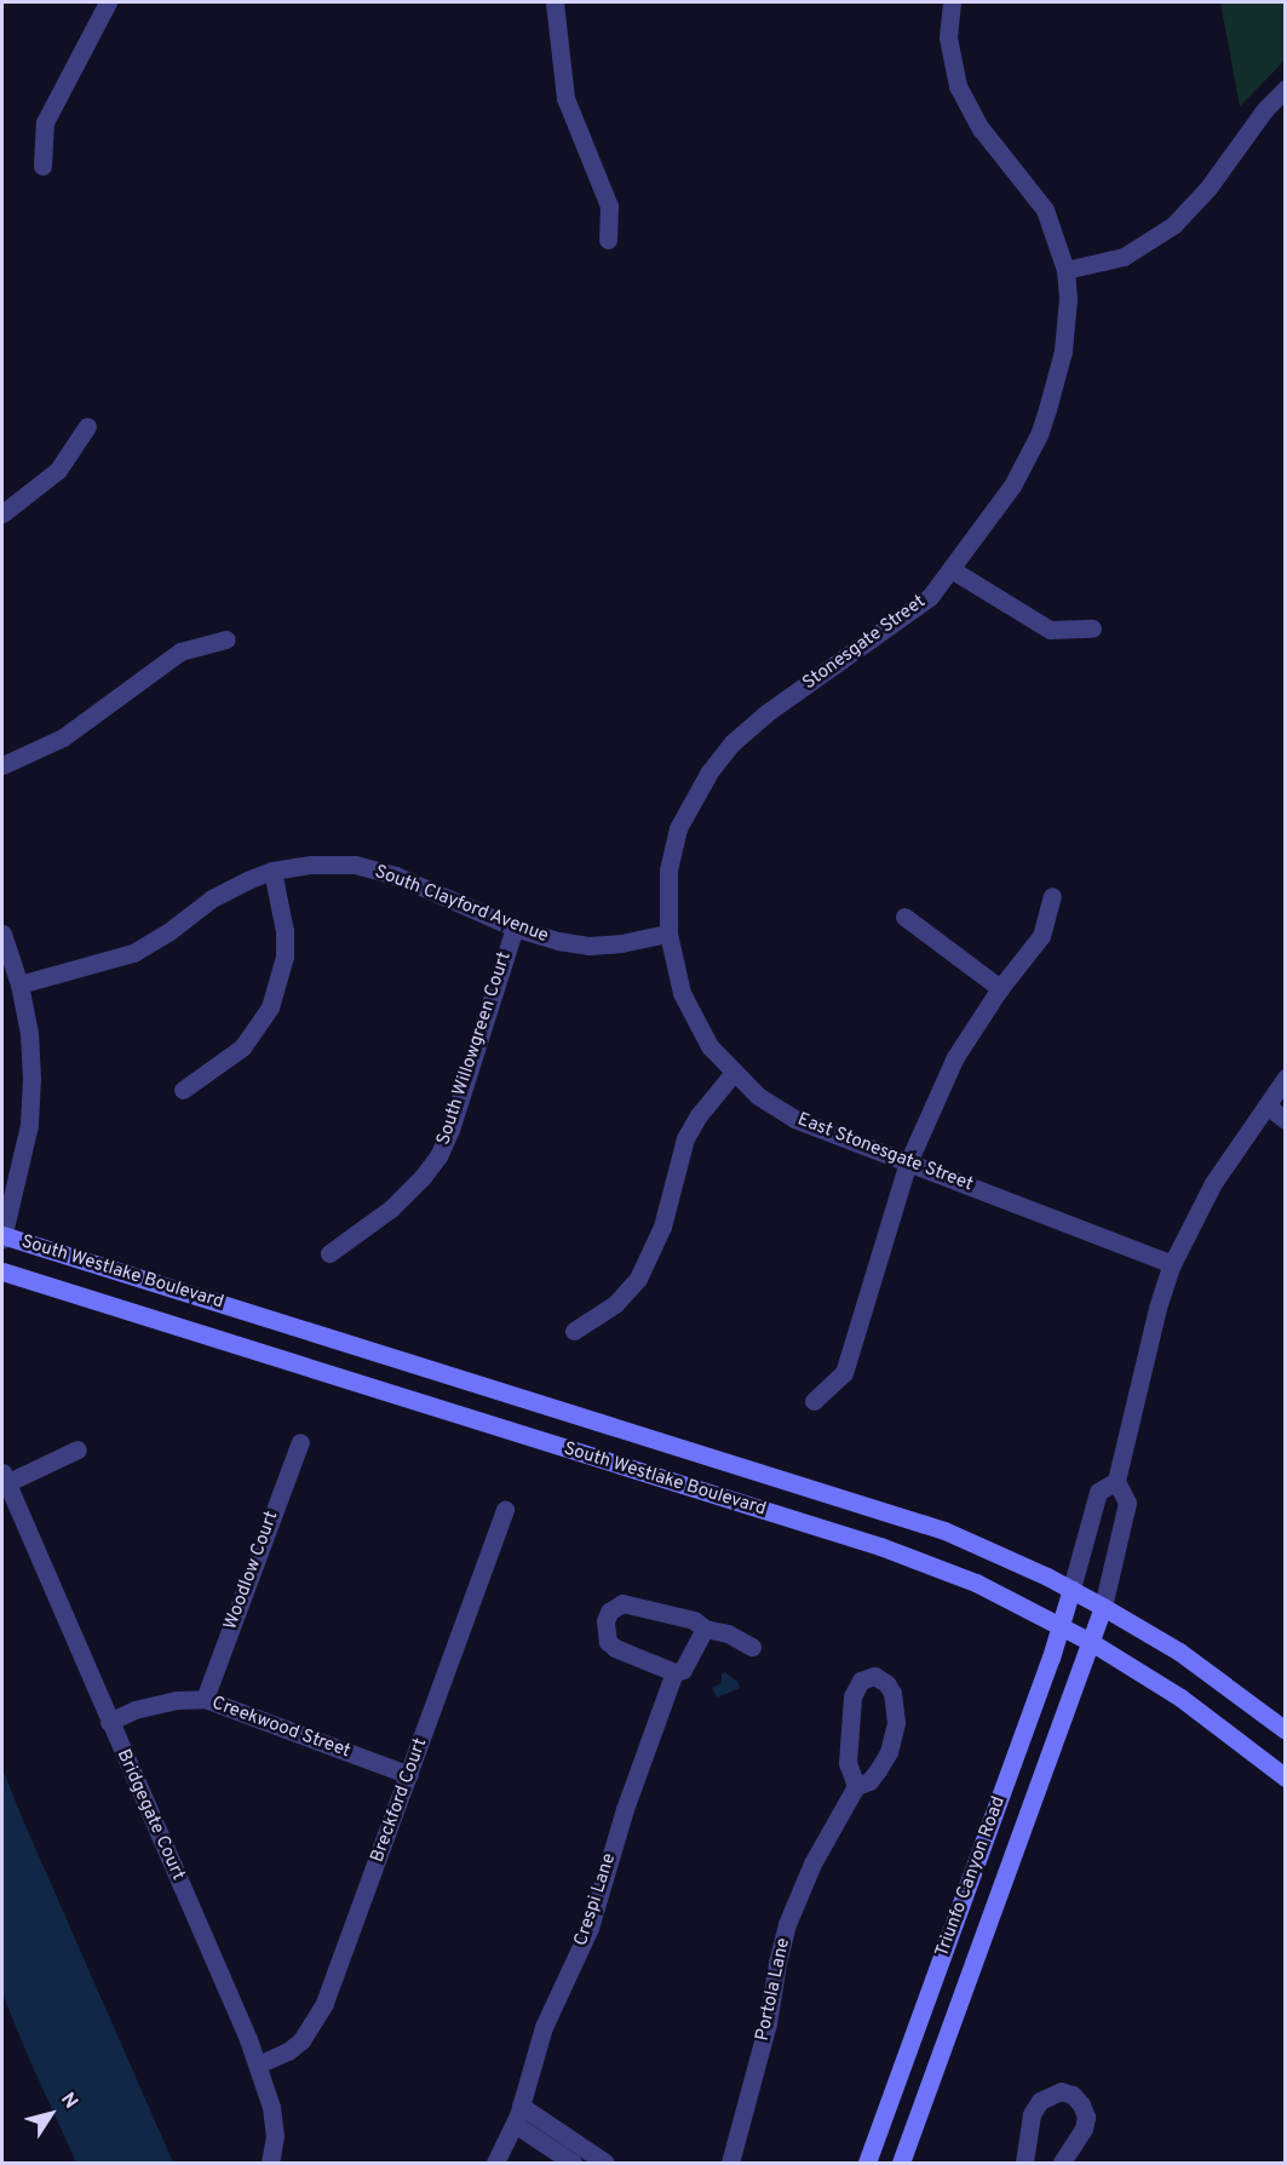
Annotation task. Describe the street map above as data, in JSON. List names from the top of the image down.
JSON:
{
  "streets": {
    "main road": ["South Westlake Boulevard", "Triunfo Canyon Road"],
    "street": [
      "Stonesgate Street",
      "South Clayford Avenue",
      "South Willowgreen Court",
      "East Stonesgate Street",
      "Woodlow Court",
      "Creekwood Street",
      "Breckford Court",
      "Bridgegate Court",
      "Crespi Lane",
      "Portola Lane"
    ]
  },
  "crossings": [
    ["Stonesgate Street", "East Stonesgate Street"],
    ["South Clayford Avenue", "South Willowgreen Court"],
    ["South Clayford Avenue", "East Stonesgate Street"],
    ["South Westlake Boulevard", "Triunfo Canyon Road"],
    ["Woodlow Court", "Creekwood Street"],
    ["Creekwood Street", "Breckford Court"],
    ["Creekwood Street", "Bridgegate Court"],
    ["Breckford Court", "Bridgegate Court"]
  ],
  "north": "top right"
}
